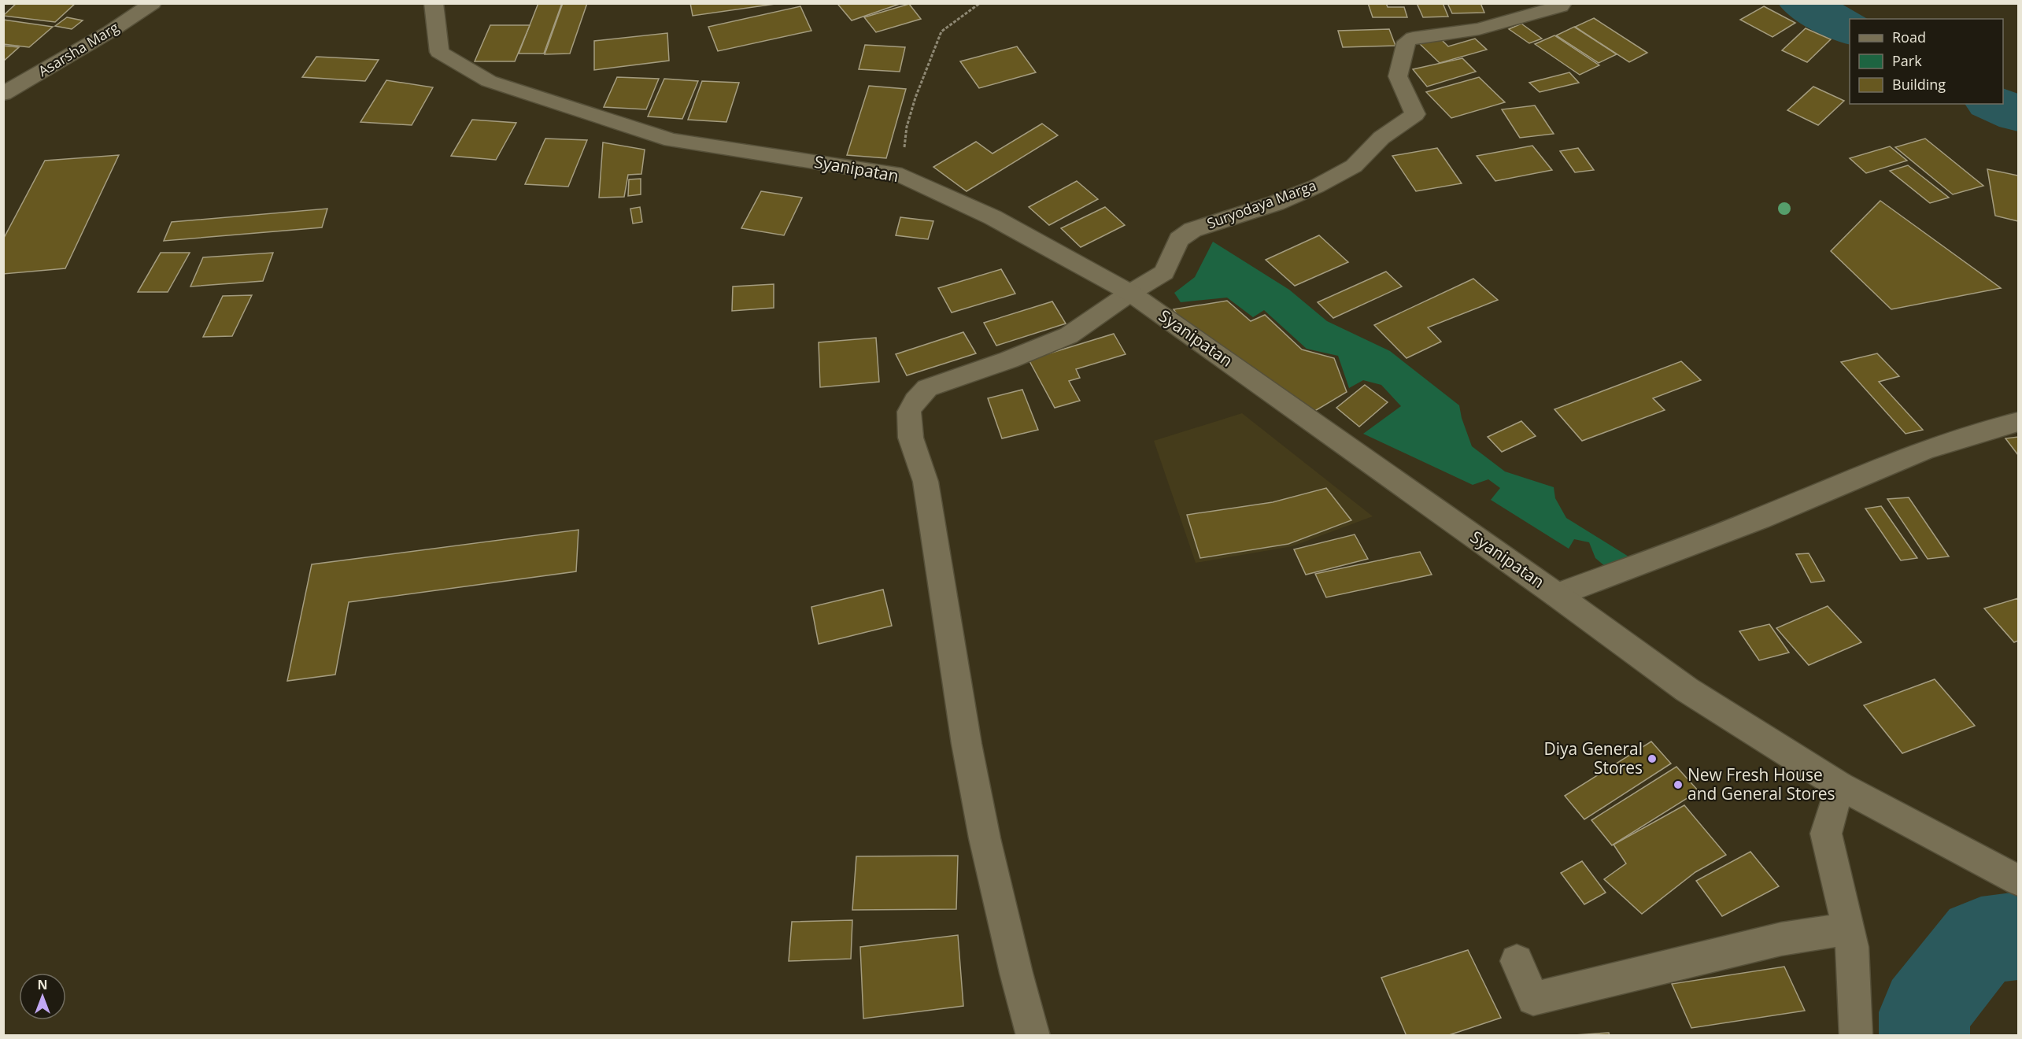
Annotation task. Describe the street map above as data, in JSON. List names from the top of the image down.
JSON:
{
  "streets": {
    "street": ["Asarsha Marg", "Syanipatan", "Suryodaya Marga"]
  },
  "crossings": [
    ["Syanipatan", "Suryodaya Marga"]
  ],
  "places": ["Diya General Stores", "New Fresh House and General Stores"],
  "legend": ["Road", "Park", "Building"],
  "north": "top"
}
